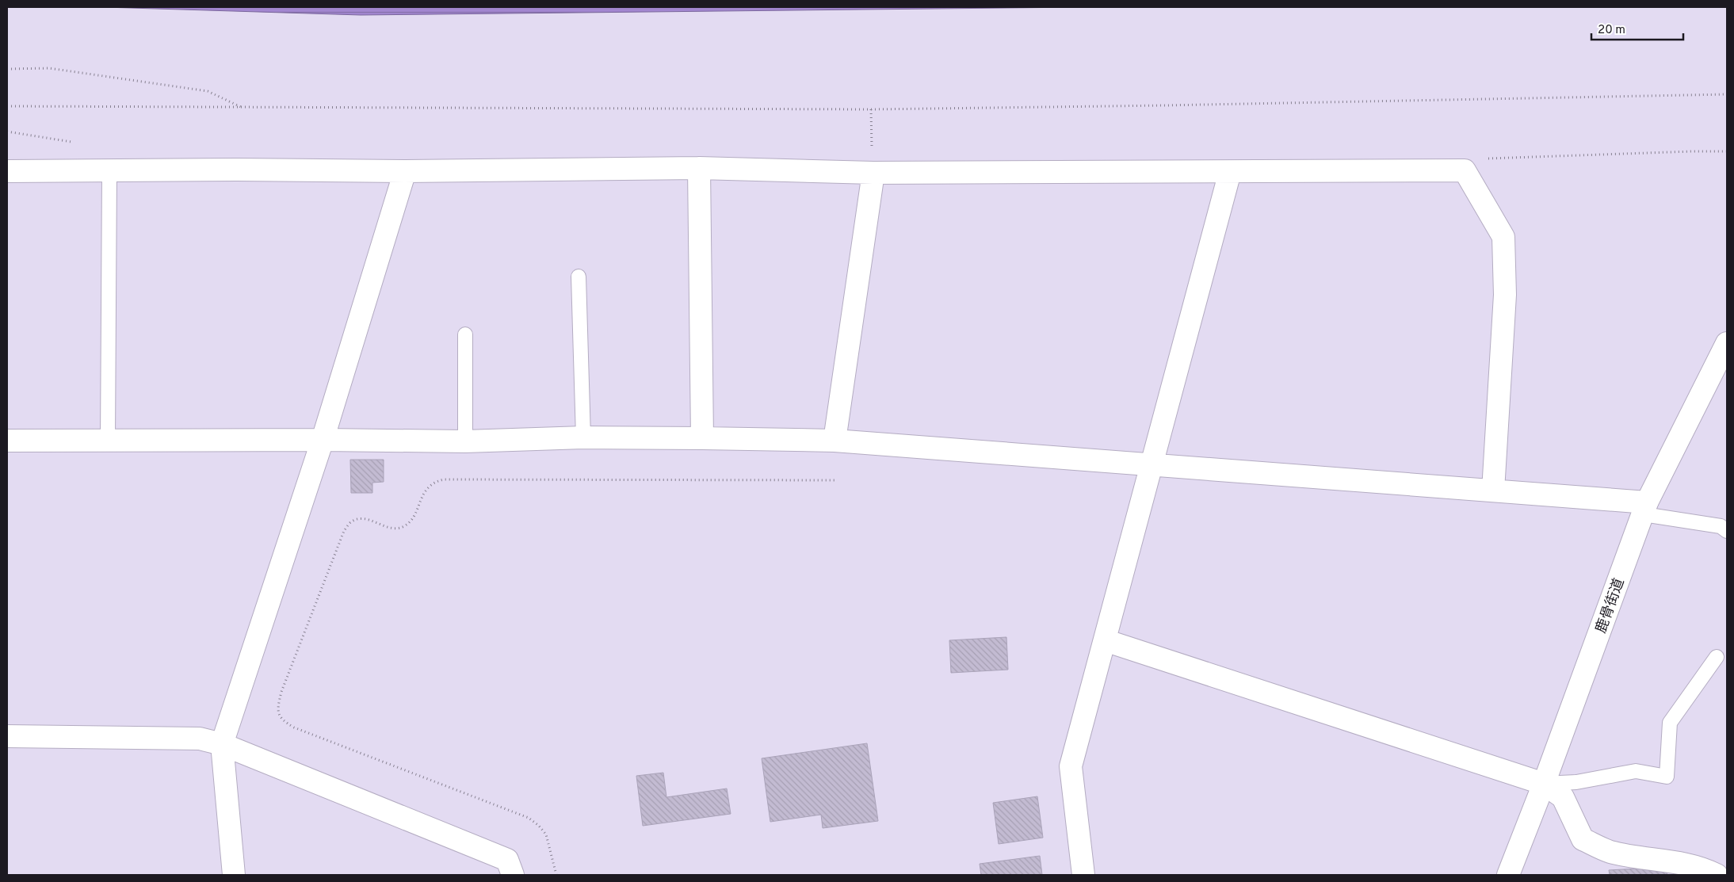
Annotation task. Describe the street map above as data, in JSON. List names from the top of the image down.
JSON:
{
  "streets": {
    "street": ["鹿骨街道"]
  },
  "scale_bar": "20 m"
}
